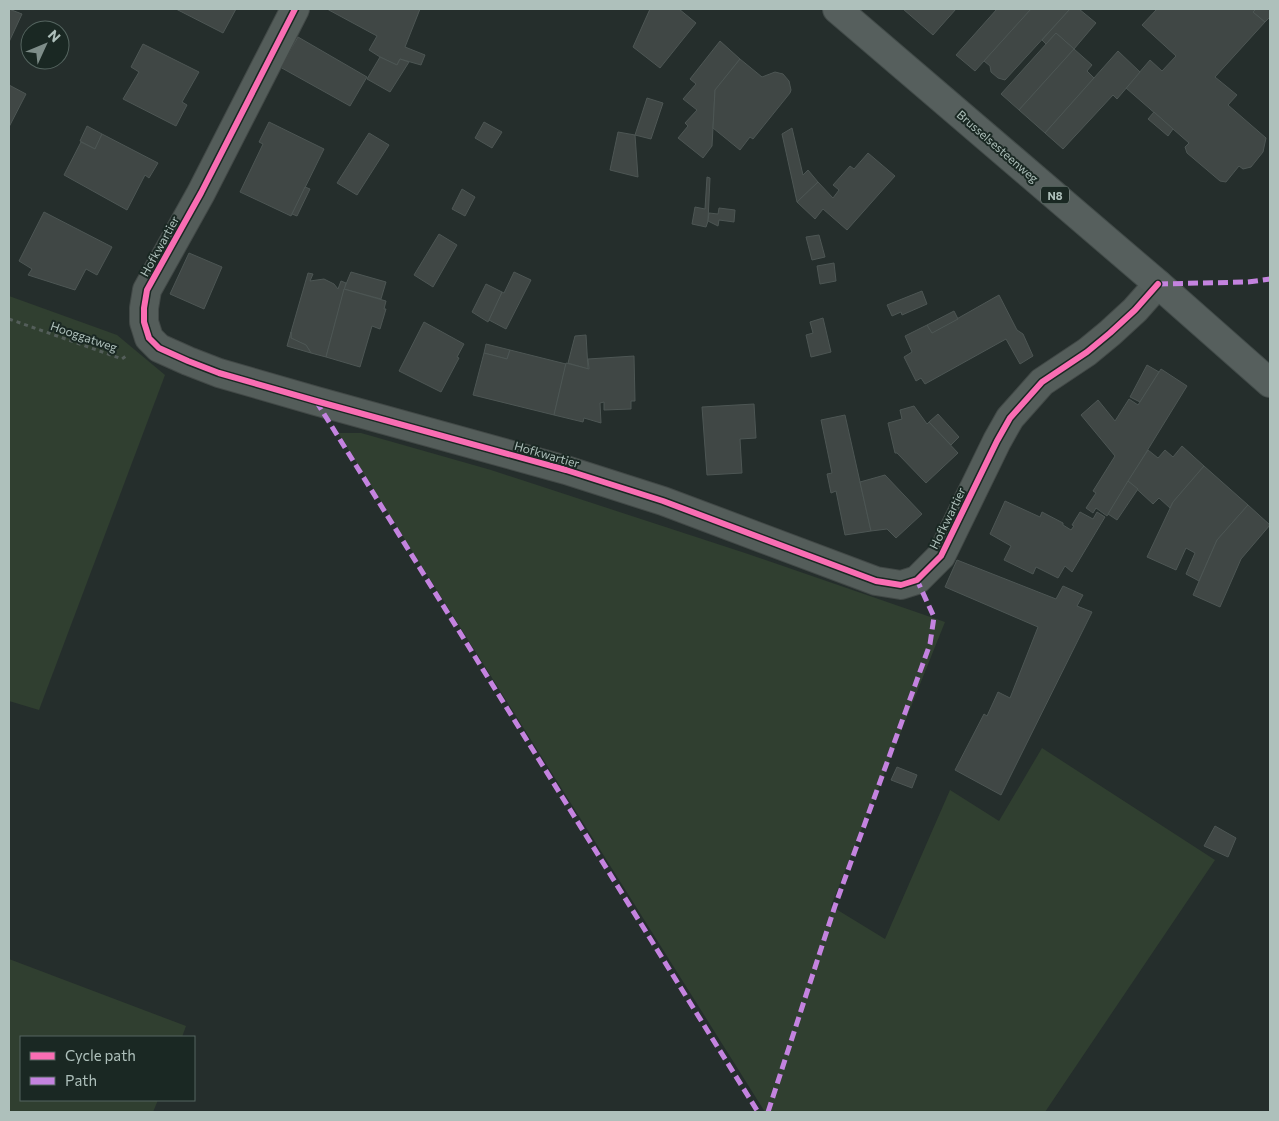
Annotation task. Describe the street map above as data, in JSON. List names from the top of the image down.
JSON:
{
  "streets": {
    "main road": ["Brusselsesteenweg", "N8"],
    "street": ["Hofkwartier"],
    "path": ["Hooggatweg"]
  },
  "crossings": [
    ["Brusselsesteenweg", "Hofkwartier"],
    ["Hofkwartier", "Hooggatweg"]
  ],
  "legend": ["Cycle path", "Path"],
  "north": "top right"
}
